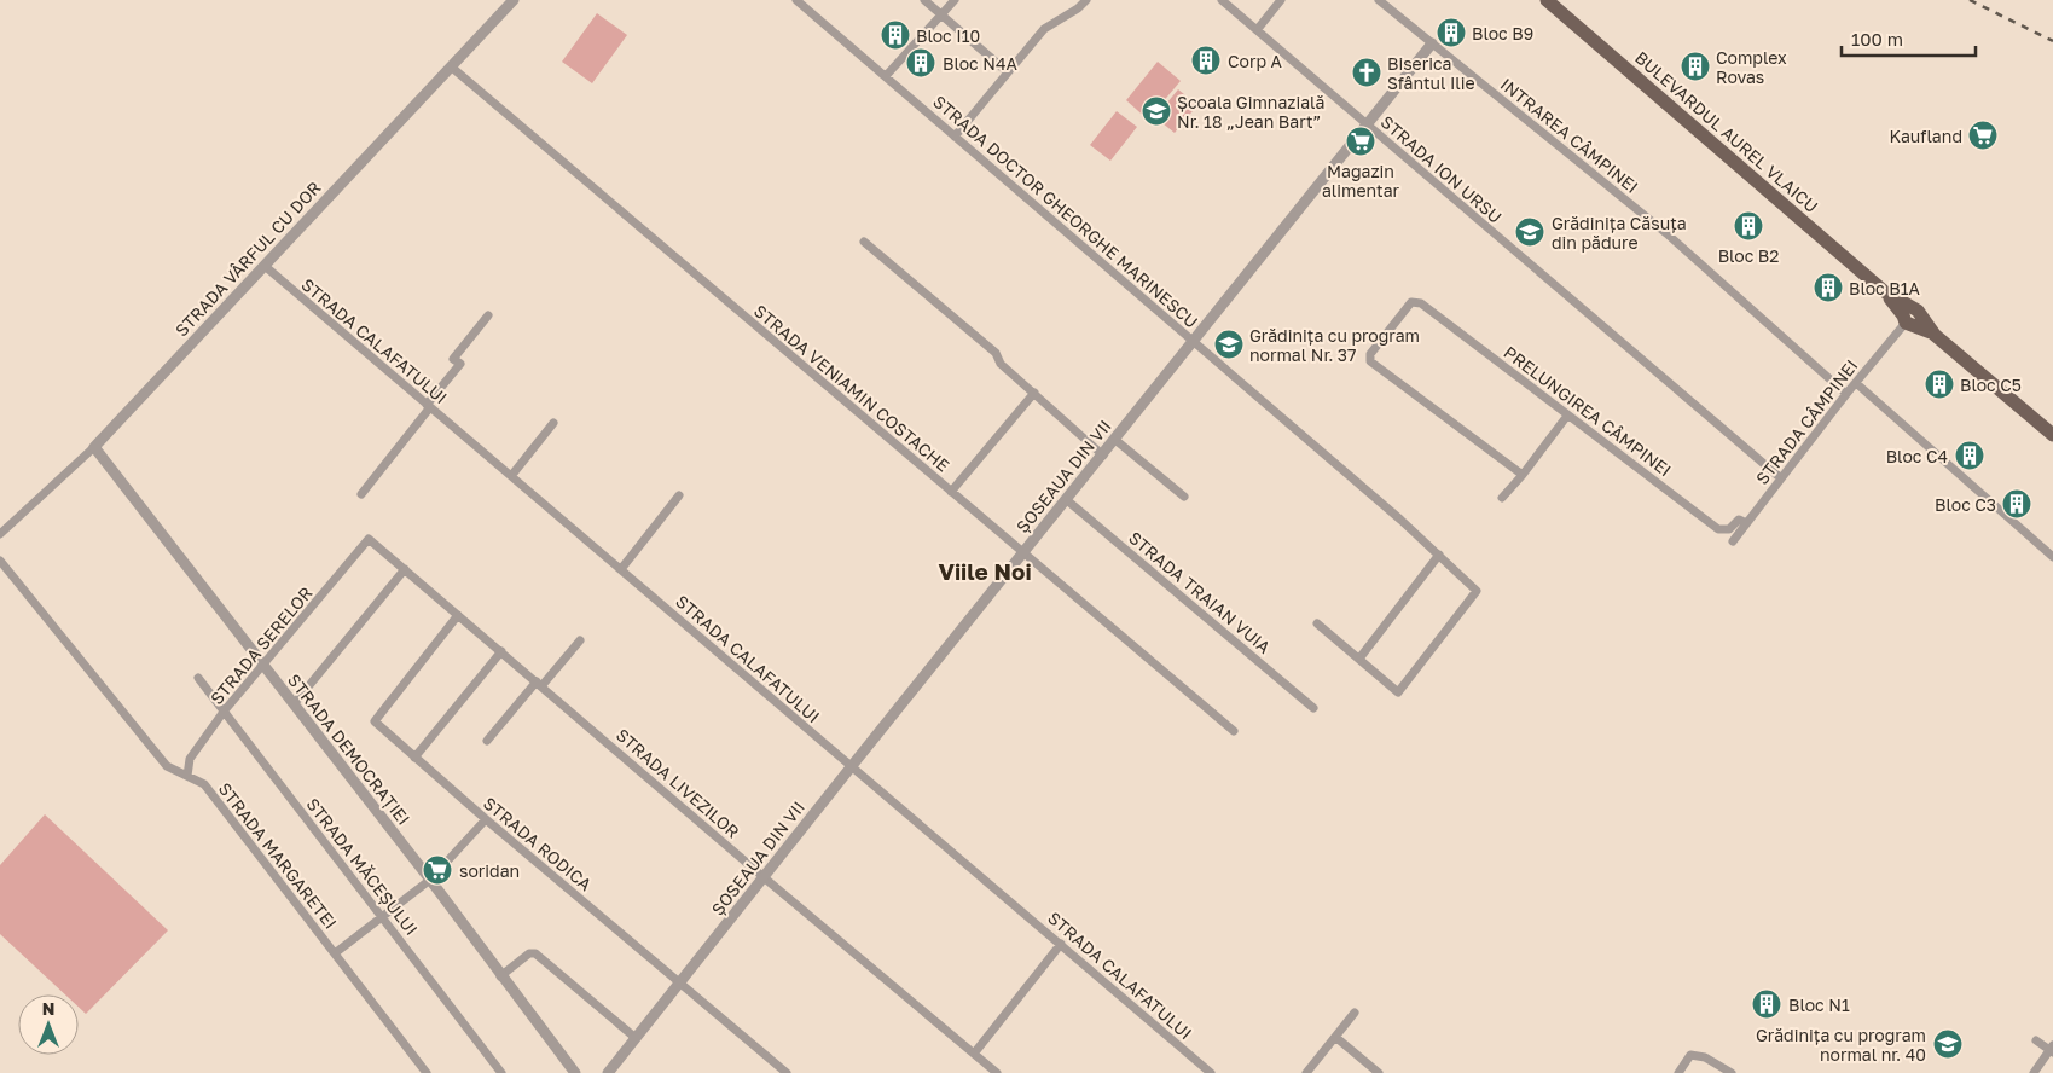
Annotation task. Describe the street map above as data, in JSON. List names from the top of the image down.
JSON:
{
  "streets": {
    "main road": ["BULEVARDUL AUREL VLAICU"],
    "street": [
      "INTRAREA CÂMPINEI",
      "STRADA ION URSU",
      "STRADA DOCTOR GHEORGHE MARINESCU",
      "STRADA VÂRFUL CU DOR",
      "STRADA CALAFATULUI",
      "STRADA VENIAMIN COSTACHE",
      "PRELUNGIREA CÂMPINEI",
      "STRADA CÂMPINEI",
      "ȘOSEAUA DIN VII",
      "STRADA TRAIAN VUIA",
      "STRADA SERELOR",
      "STRADA DEMOCRAȚIEI",
      "STRADA LIVEZILOR",
      "STRADA RODICA",
      "STRADA MARGARETEI",
      "STRADA MĂCEȘULUI"
    ]
  },
  "crossings": [
    ["BULEVARDUL AUREL VLAICU", "STRADA CÂMPINEI"],
    ["INTRAREA CÂMPINEI", "STRADA CÂMPINEI"],
    ["INTRAREA CÂMPINEI", "ȘOSEAUA DIN VII"],
    ["STRADA ION URSU", "STRADA CÂMPINEI"],
    ["STRADA ION URSU", "ȘOSEAUA DIN VII"],
    ["STRADA DOCTOR GHEORGHE MARINESCU", "ȘOSEAUA DIN VII"],
    ["STRADA VÂRFUL CU DOR", "STRADA CALAFATULUI"],
    ["STRADA VÂRFUL CU DOR", "STRADA VENIAMIN COSTACHE"],
    ["STRADA VÂRFUL CU DOR", "STRADA DEMOCRAȚIEI"],
    ["STRADA CALAFATULUI", "ȘOSEAUA DIN VII"],
    ["STRADA VENIAMIN COSTACHE", "ȘOSEAUA DIN VII"],
    ["PRELUNGIREA CÂMPINEI", "STRADA CÂMPINEI"],
    ["ȘOSEAUA DIN VII", "STRADA TRAIAN VUIA"],
    ["ȘOSEAUA DIN VII", "STRADA LIVEZILOR"],
    ["ȘOSEAUA DIN VII", "STRADA RODICA"],
    ["STRADA SERELOR", "STRADA DEMOCRAȚIEI"],
    ["STRADA SERELOR", "STRADA LIVEZILOR"],
    ["STRADA SERELOR", "STRADA MARGARETEI"],
    ["STRADA SERELOR", "STRADA MĂCEȘULUI"],
    ["STRADA LIVEZILOR", "STRADA RODICA"]
  ],
  "districts": ["Viile Noi"],
  "places": {
    "building": [
      "Bloc B9",
      "Bloc I10",
      "Corp A",
      "Bloc N4A",
      "Complex Rovas",
      "Bloc B2",
      "Bloc B1A",
      "Bloc C5",
      "Bloc C4",
      "Bloc C3",
      "Bloc N1"
    ],
    "church": ["Biserica Sfântul Ilie"],
    "school or university": [
      "Școala Gimnazială Nr. 18 „Jean Bart”",
      "Grădinița Căsuța din pădure",
      "Grădinița cu program normal Nr. 37",
      "Grădinița cu program normal nr. 40"
    ],
    "supermarket": ["Kaufland", "Magazin alimentar", "soridan"]
  },
  "scale_bar": "100 m",
  "north": "top"
}
